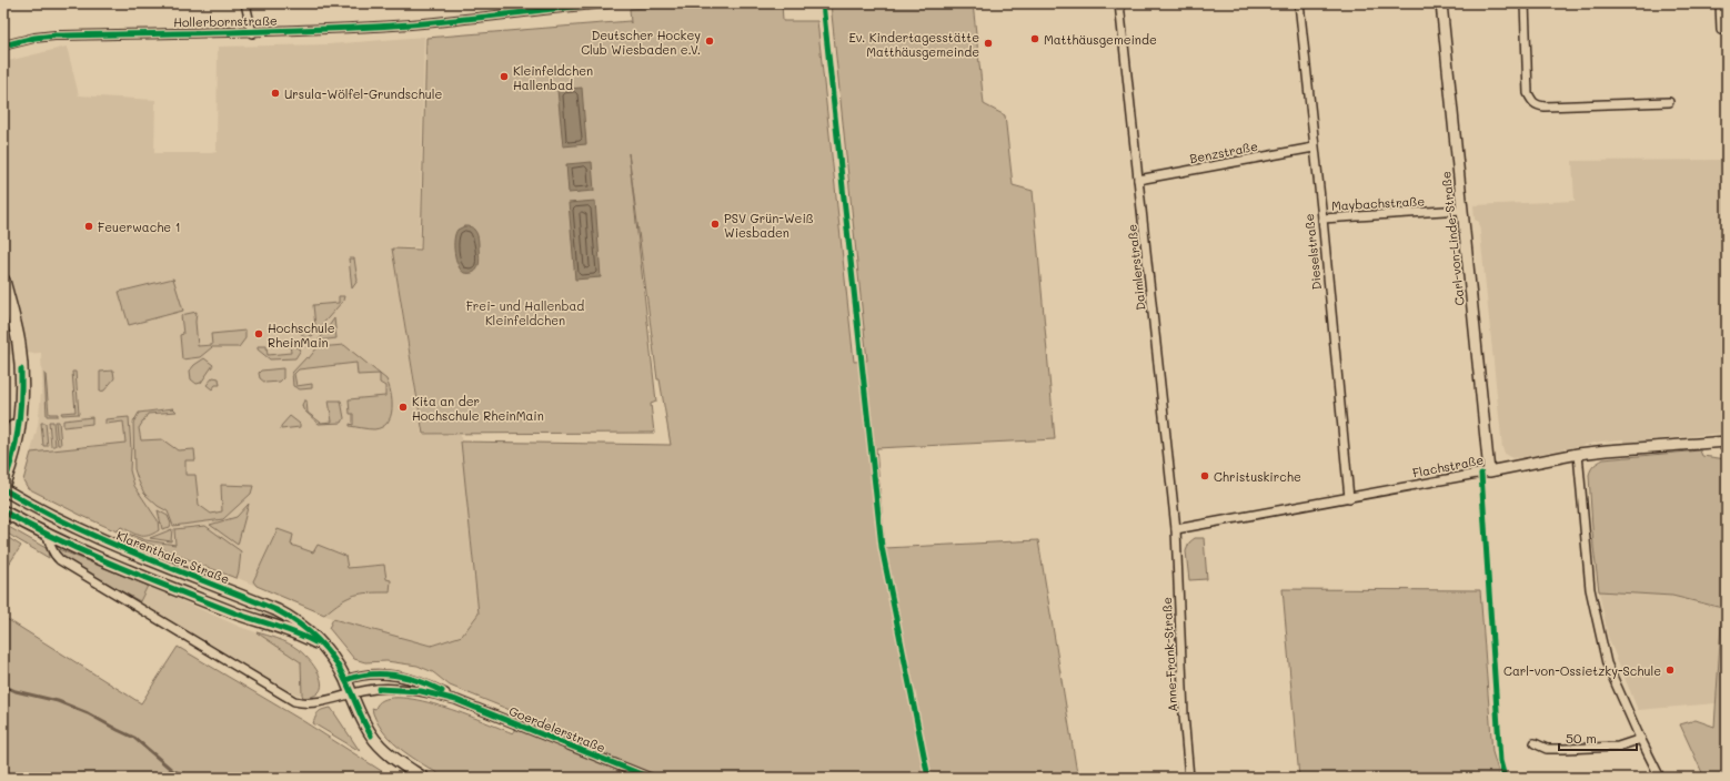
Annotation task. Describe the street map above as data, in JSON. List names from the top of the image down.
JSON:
{
  "streets": {
    "main road": ["Klarenthaler Straße"],
    "street": [
      "Hollerbornstraße",
      "Benzstraße",
      "Maybachstraße",
      "Carl-von-Linde-Straße",
      "Dieselstraße",
      "Daimlerstraße",
      "Flachstraße",
      "Anne-Frank-Straße",
      "Goerdelerstraße"
    ]
  },
  "crossings": [
    ["Benzstraße", "Dieselstraße"],
    ["Benzstraße", "Daimlerstraße"],
    ["Maybachstraße", "Carl-von-Linde-Straße"],
    ["Maybachstraße", "Dieselstraße"],
    ["Carl-von-Linde-Straße", "Flachstraße"],
    ["Dieselstraße", "Flachstraße"],
    ["Daimlerstraße", "Flachstraße"],
    ["Daimlerstraße", "Anne-Frank-Straße"],
    ["Flachstraße", "Anne-Frank-Straße"],
    ["Klarenthaler Straße", "Goerdelerstraße"]
  ],
  "parks": ["Frei- und Hallenbad Kleinfeldchen"],
  "places": [
    "Matthäusgemeinde",
    "Deutscher Hockey Club Wiesbaden e.V.",
    "Ev. Kindertagesstätte Matthäusgemeinde",
    "Kleinfeldchen Hallenbad",
    "Ursula-Wölfel-Grundschule",
    "PSV Grün-Weiß Wiesbaden",
    "Feuerwache 1",
    "Hochschule RheinMain",
    "Kita an der Hochschule RheinMain",
    "Christuskirche",
    "Carl-von-Ossietzky-Schule"
  ],
  "scale_bar": "50 m"
}
